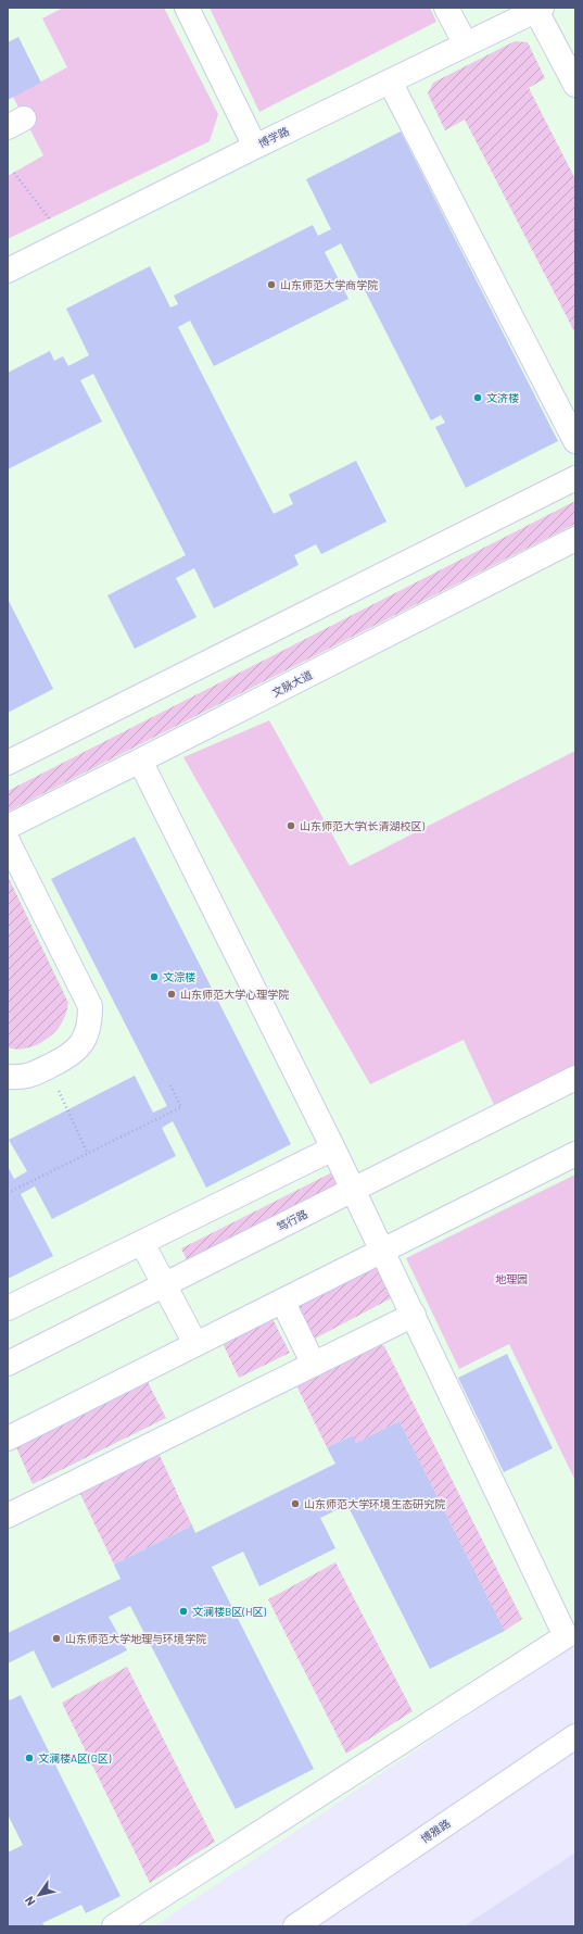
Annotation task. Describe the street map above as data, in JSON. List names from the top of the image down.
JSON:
{
  "streets": {
    "street": [
      "博学路",
      "文脉大道",
      "笃行路",
      "博雅路"
    ]
  },
  "parks": ["地理园"],
  "places": [
    "山东师范大学商学院",
    "文济楼",
    "山东师范大学(长清湖校区)",
    "文淙楼",
    "山东师范大学心理学院",
    "山东师范大学环境生态研究院",
    "文澜楼B区(H区)",
    "山东师范大学地理与环境学院",
    "文澜楼A区(G区)"
  ],
  "north": "bottom left"
}
